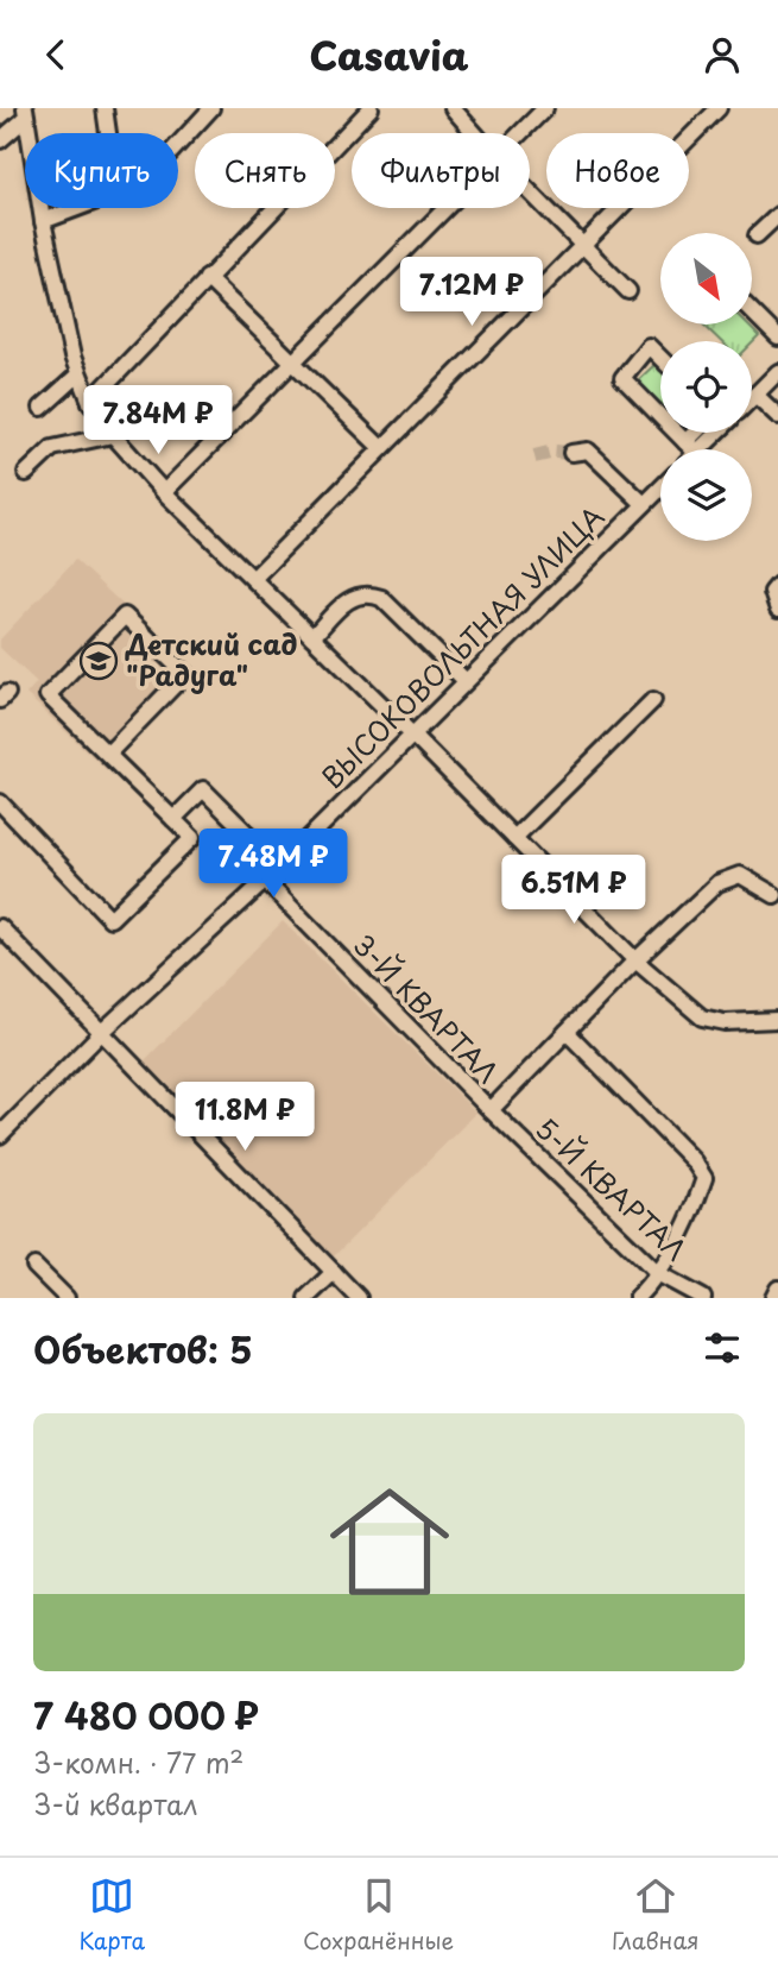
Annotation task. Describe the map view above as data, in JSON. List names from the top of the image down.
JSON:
{
  "streets": {
    "street": ["ВЫСОКОВОЛЬТНАЯ УЛИЦА", "3-Й КВАРТАЛ", "5-Й КВАРТАЛ"]
  },
  "crossings": [
    ["ВЫСОКОВОЛЬТНАЯ УЛИЦА", "3-Й КВАРТАЛ"],
    ["3-Й КВАРТАЛ", "5-Й КВАРТАЛ"]
  ],
  "places": {
    "school or university": ["Детский сад \"Радуга\""]
  },
  "north": "bottom right",
  "page": {
    "header": "Casavia",
    "chip": [
      "Купить",
      "Снять",
      "Фильтры",
      "Новое"
    ],
    "price": [
      "7.12M ₽",
      "7.84M ₽",
      "7.48M ₽",
      "6.51M ₽",
      "11.8M ₽"
    ],
    "heading": "Объектов: 5",
    "list": [
      {
        "name": "7 480 000 ₽",
        "note": "3-комн. · 77 m² · 3-й квартал"
      }
    ],
    "tabs": ["Карта", "Сохранённые", "Главная"]
  }
}
